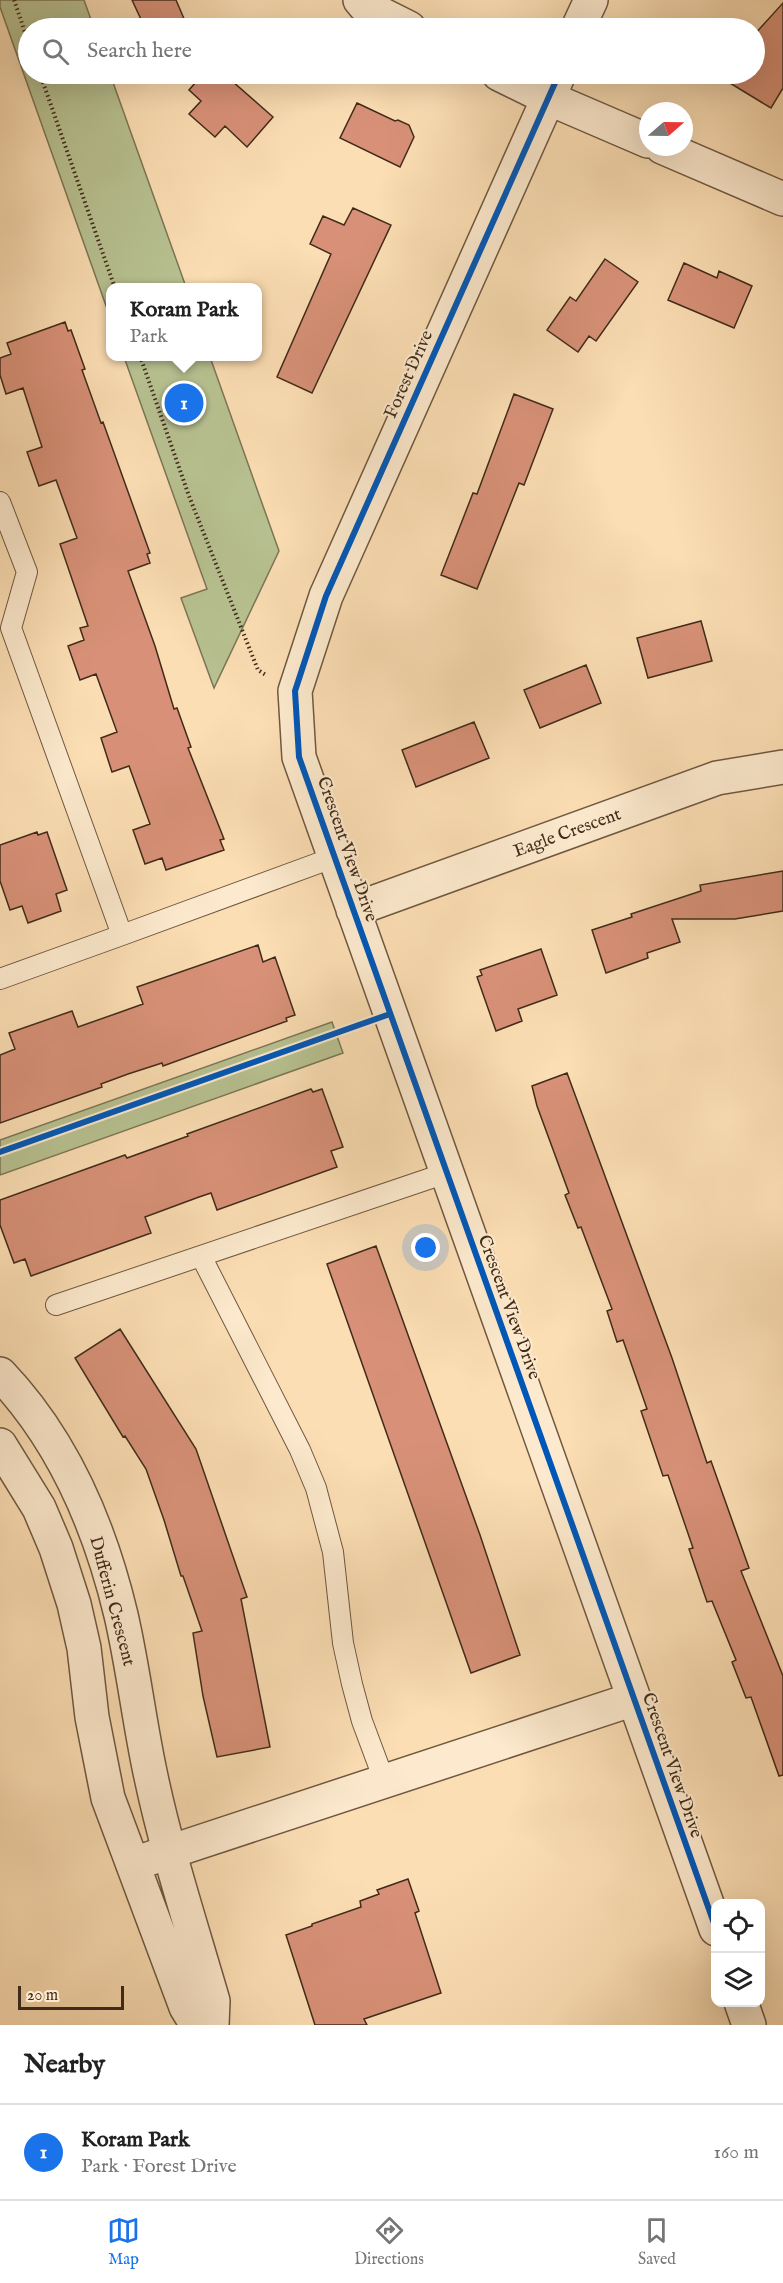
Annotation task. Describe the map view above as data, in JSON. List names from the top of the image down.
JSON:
{
  "streets": {
    "street": [
      "Forest Drive",
      "Eagle Crescent",
      "Crescent View Drive",
      "Dufferin Crescent"
    ]
  },
  "crossings": [
    ["Forest Drive", "Crescent View Drive"],
    ["Eagle Crescent", "Crescent View Drive"]
  ],
  "scale_bar": "20 m",
  "north": "right",
  "page": {
    "search": "Search here",
    "popup": ["Koram Park", "Park"],
    "pins": "1",
    "scale": "20 m",
    "heading": "Nearby",
    "list": [
      {
        "mark": "1",
        "name": "Koram Park",
        "note": "Park · Forest Drive",
        "value": "160 m"
      }
    ],
    "nav": ["Map", "Directions", "Saved"]
  }
}
